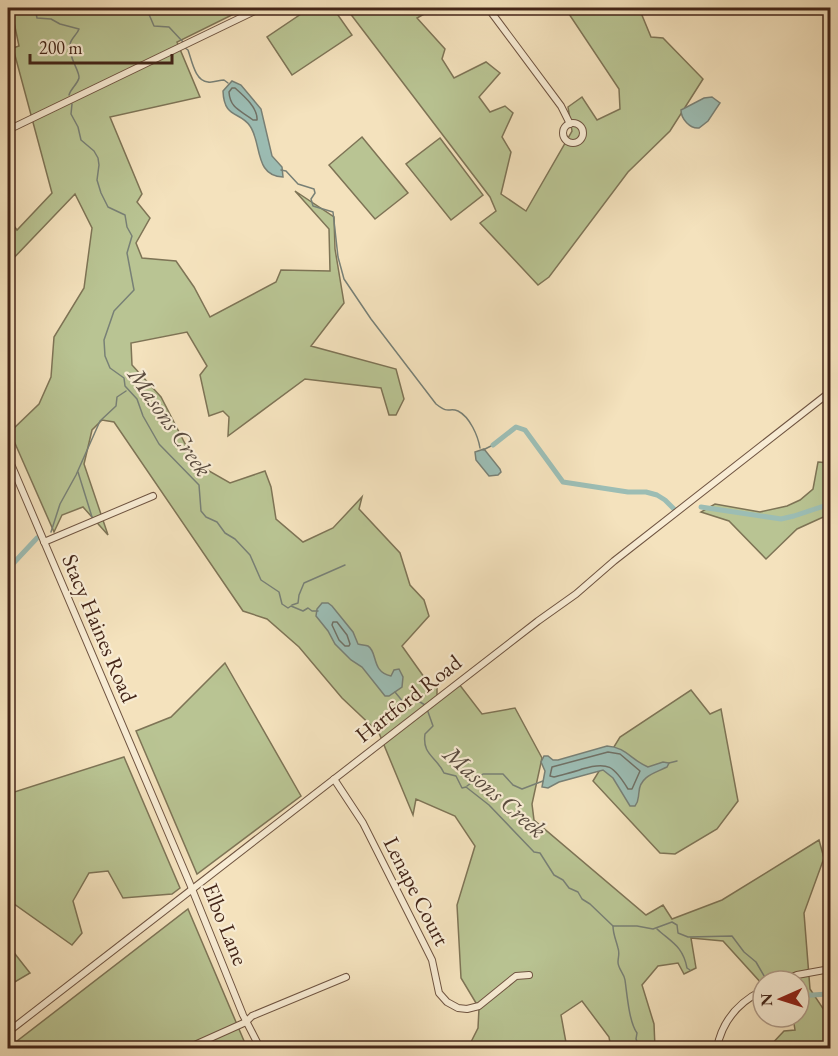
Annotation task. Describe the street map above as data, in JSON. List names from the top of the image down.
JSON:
{
  "streets": {
    "street": [
      "Stacy Haines Road",
      "Hartford Road",
      "Lenape Court",
      "Elbo Lane"
    ]
  },
  "crossings": [
    ["Stacy Haines Road", "Elbo Lane"],
    ["Hartford Road", "Lenape Court"],
    ["Hartford Road", "Elbo Lane"]
  ],
  "water": ["Masons Creek"],
  "scale_bar": "200 m",
  "north": "left"
}
